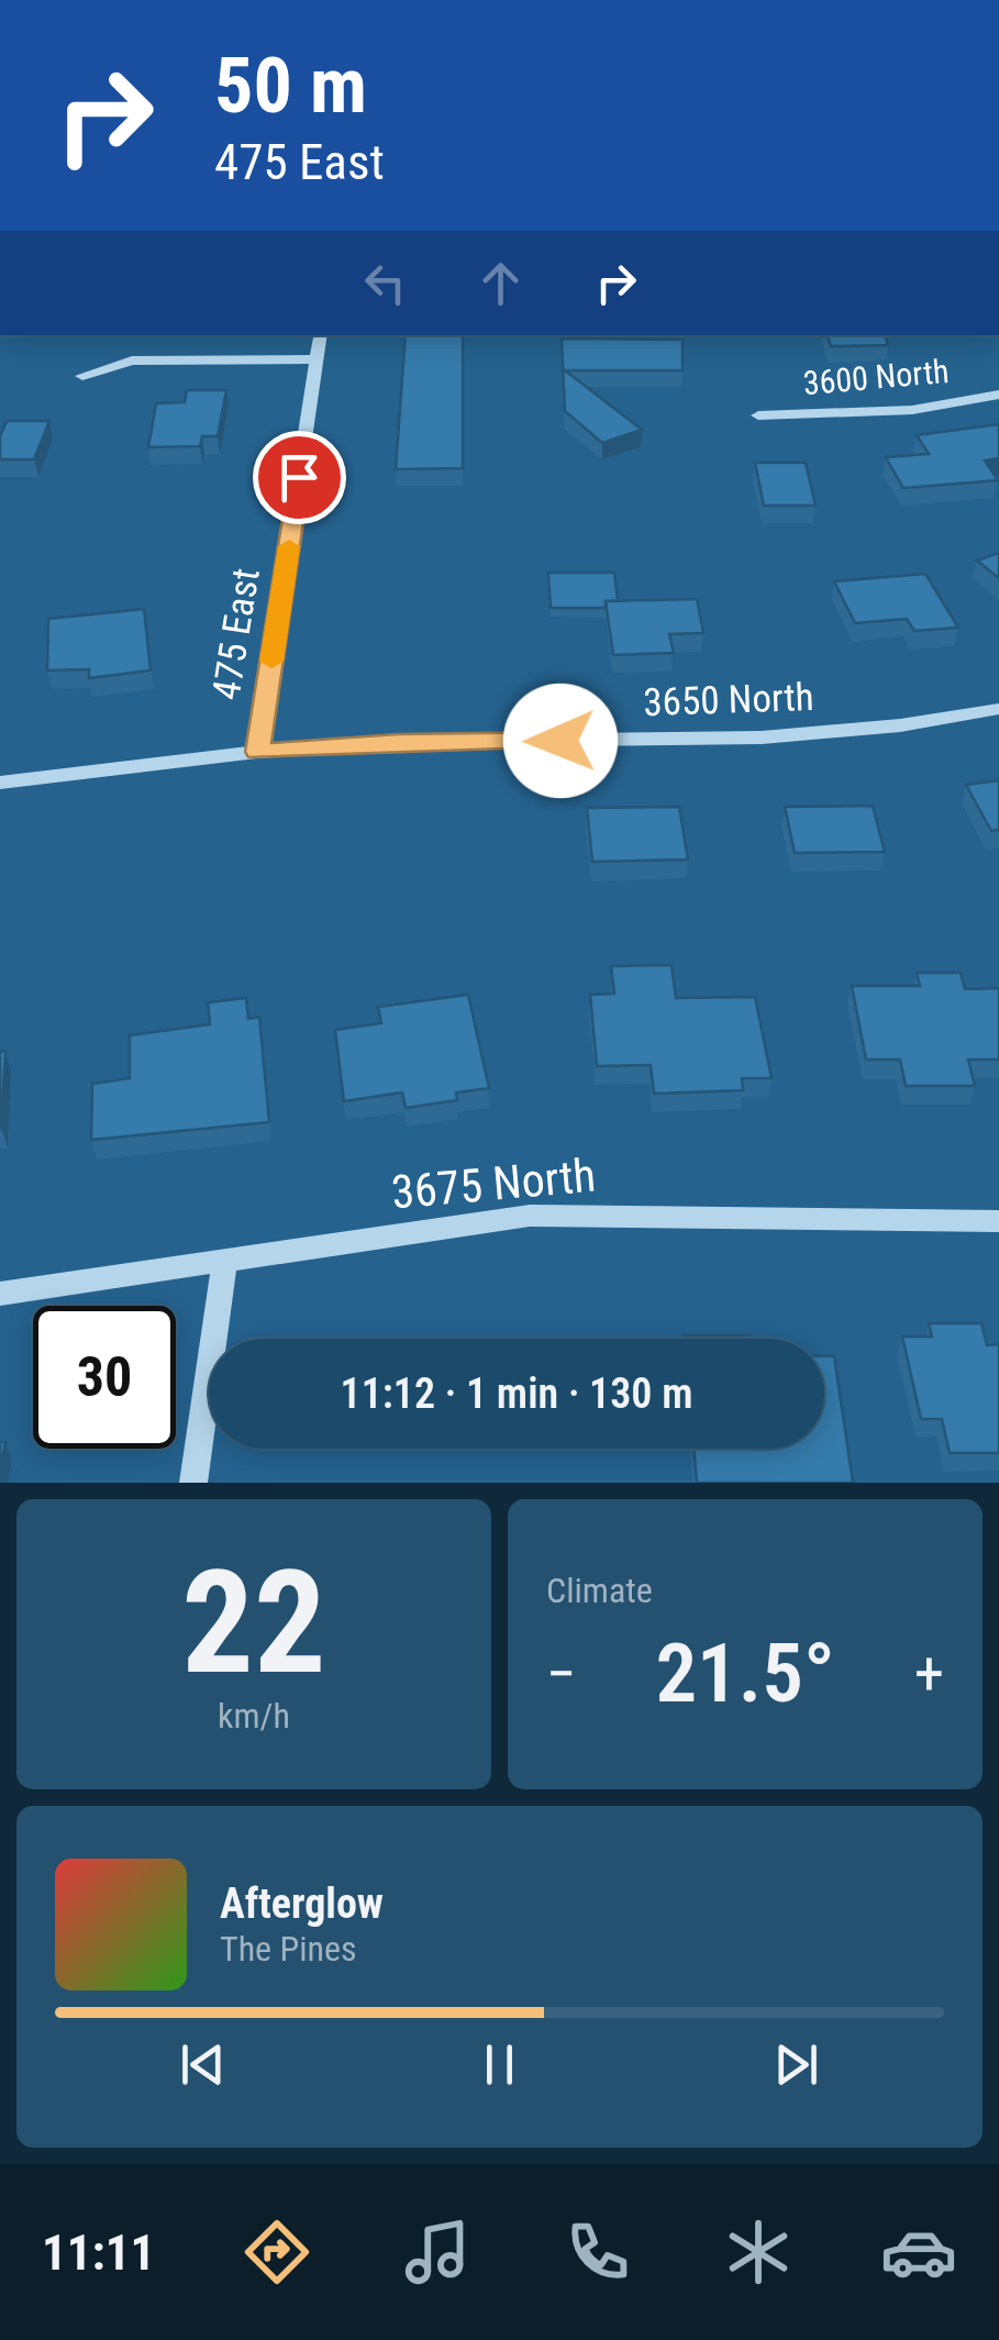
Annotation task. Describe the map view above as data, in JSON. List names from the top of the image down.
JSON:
{
  "streets": {
    "street": [
      "3600 North",
      "475 East",
      "3650 North",
      "3675 North"
    ]
  },
  "crossings": [
    ["475 East", "3650 North"]
  ],
  "page": {
    "turn": ["50 m", "475 East"],
    "limit": "30",
    "trip": "11:12 · 1 min · 130 m",
    "tile": [
      ["22", "km/h"],
      "Climate"
    ],
    "heat": ["−", "21.5°", "+"],
    "song": ["Afterglow", "The Pines"],
    "tabs": "11:11"
  }
}
